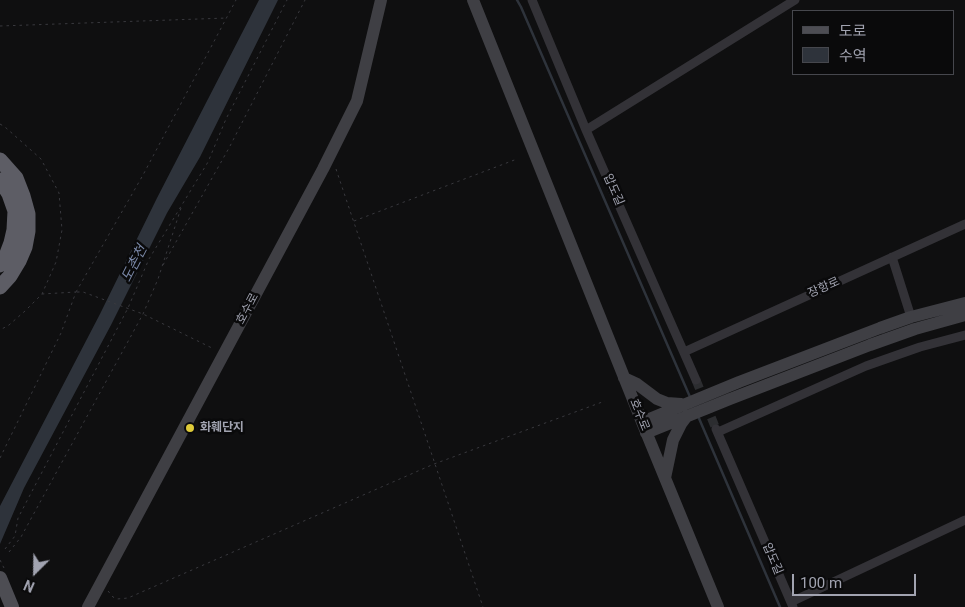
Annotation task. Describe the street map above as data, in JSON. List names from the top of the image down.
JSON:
{
  "streets": {
    "main road": ["호수로"],
    "street": ["압도길", "장항로"]
  },
  "crossings": [
    ["압도길", "장항로"]
  ],
  "water": ["도촌천"],
  "places": ["화훼단지"],
  "legend": ["도로", "수역"],
  "scale_bar": "100 m",
  "north": "bottom left"
}
